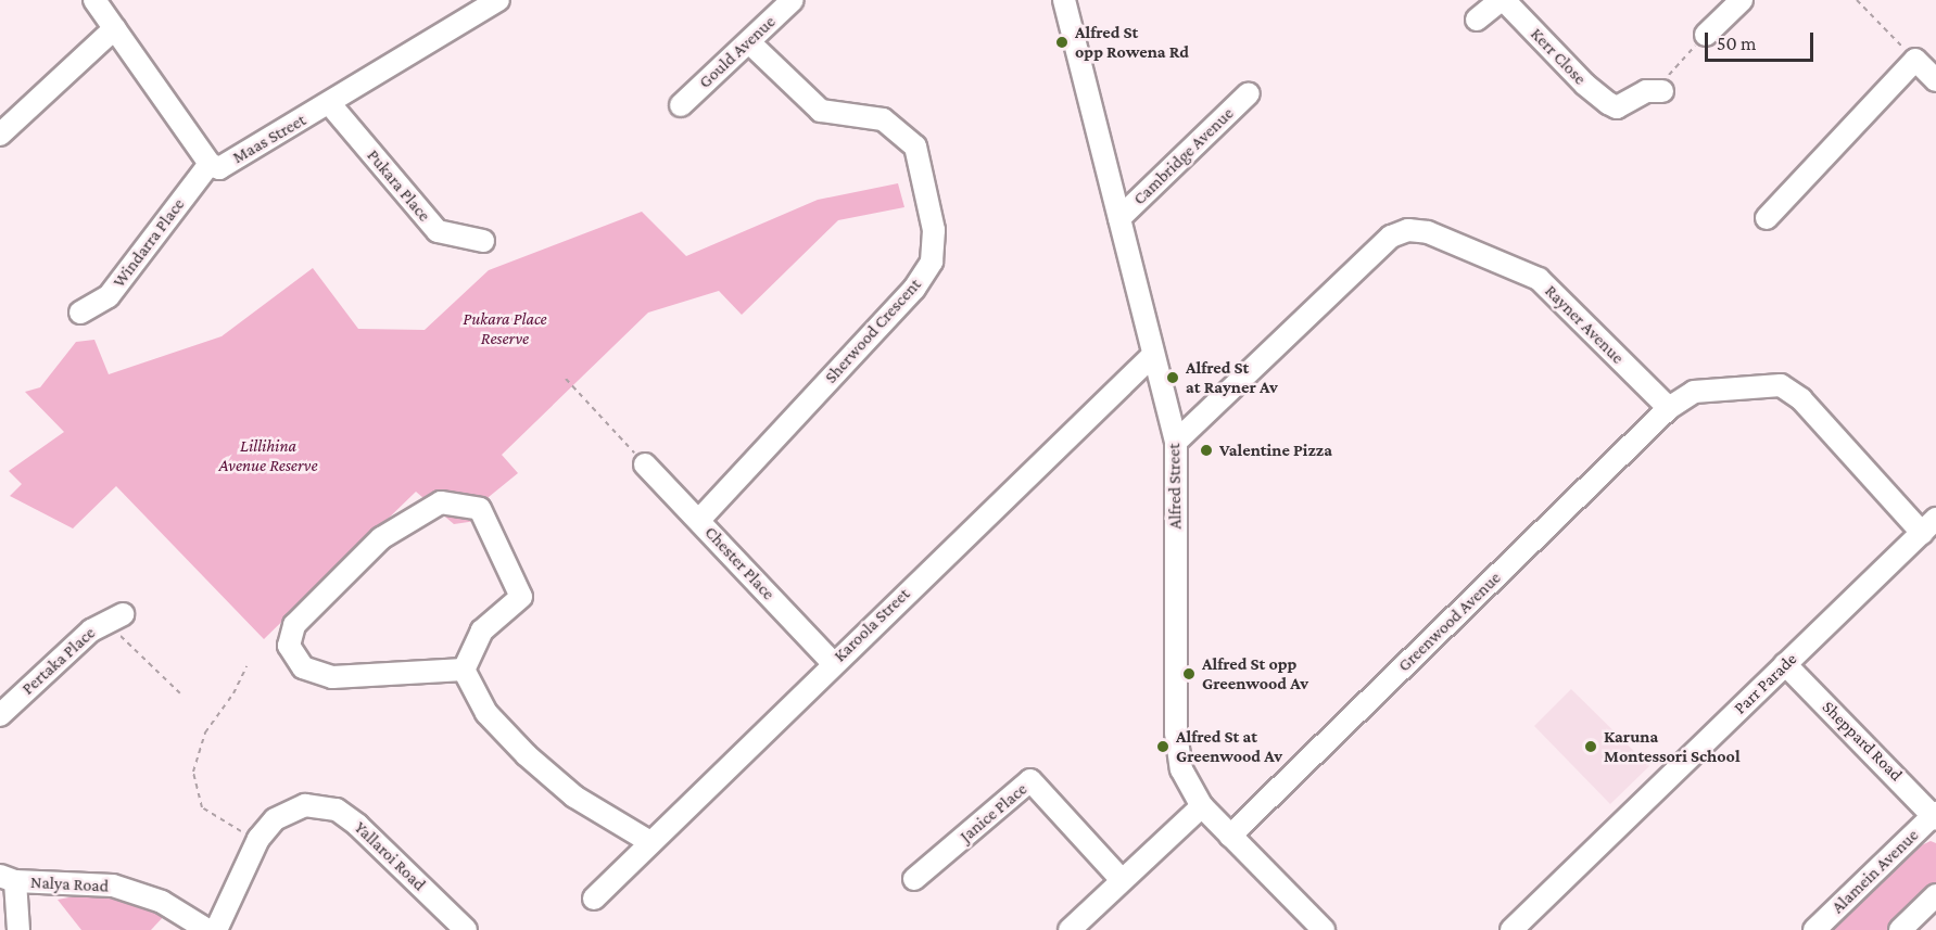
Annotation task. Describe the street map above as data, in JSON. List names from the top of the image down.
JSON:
{
  "streets": {
    "street": [
      "Gould Avenue",
      "Kerr Close",
      "Maas Street",
      "Cambridge Avenue",
      "Pukara Place",
      "Windarra Place",
      "Rayner Avenue",
      "Sherwood Crescent",
      "Alfred Street",
      "Chester Place",
      "Greenwood Avenue",
      "Karoola Street",
      "Pertaka Place",
      "Parr Parade",
      "Sheppard Road",
      "Janice Place",
      "Yallaroi Road",
      "Alamein Avenue",
      "Nalya Road"
    ]
  },
  "crossings": [
    ["Gould Avenue", "Sherwood Crescent"],
    ["Maas Street", "Pukara Place"],
    ["Maas Street", "Windarra Place"],
    ["Cambridge Avenue", "Alfred Street"],
    ["Rayner Avenue", "Alfred Street"],
    ["Rayner Avenue", "Greenwood Avenue"],
    ["Sherwood Crescent", "Chester Place"],
    ["Alfred Street", "Greenwood Avenue"],
    ["Alfred Street", "Karoola Street"],
    ["Chester Place", "Karoola Street"],
    ["Parr Parade", "Sheppard Road"],
    ["Sheppard Road", "Alamein Avenue"]
  ],
  "parks": ["Pukara Place Reserve", "Lillihina Avenue Reserve"],
  "places": [
    "Alfred St opp Rowena Rd",
    "Alfred St at Rayner Av",
    "Valentine Pizza",
    "Alfred St opp Greenwood Av",
    "Alfred St at Greenwood Av",
    "Karuna Montessori School"
  ],
  "scale_bar": "50 m"
}
